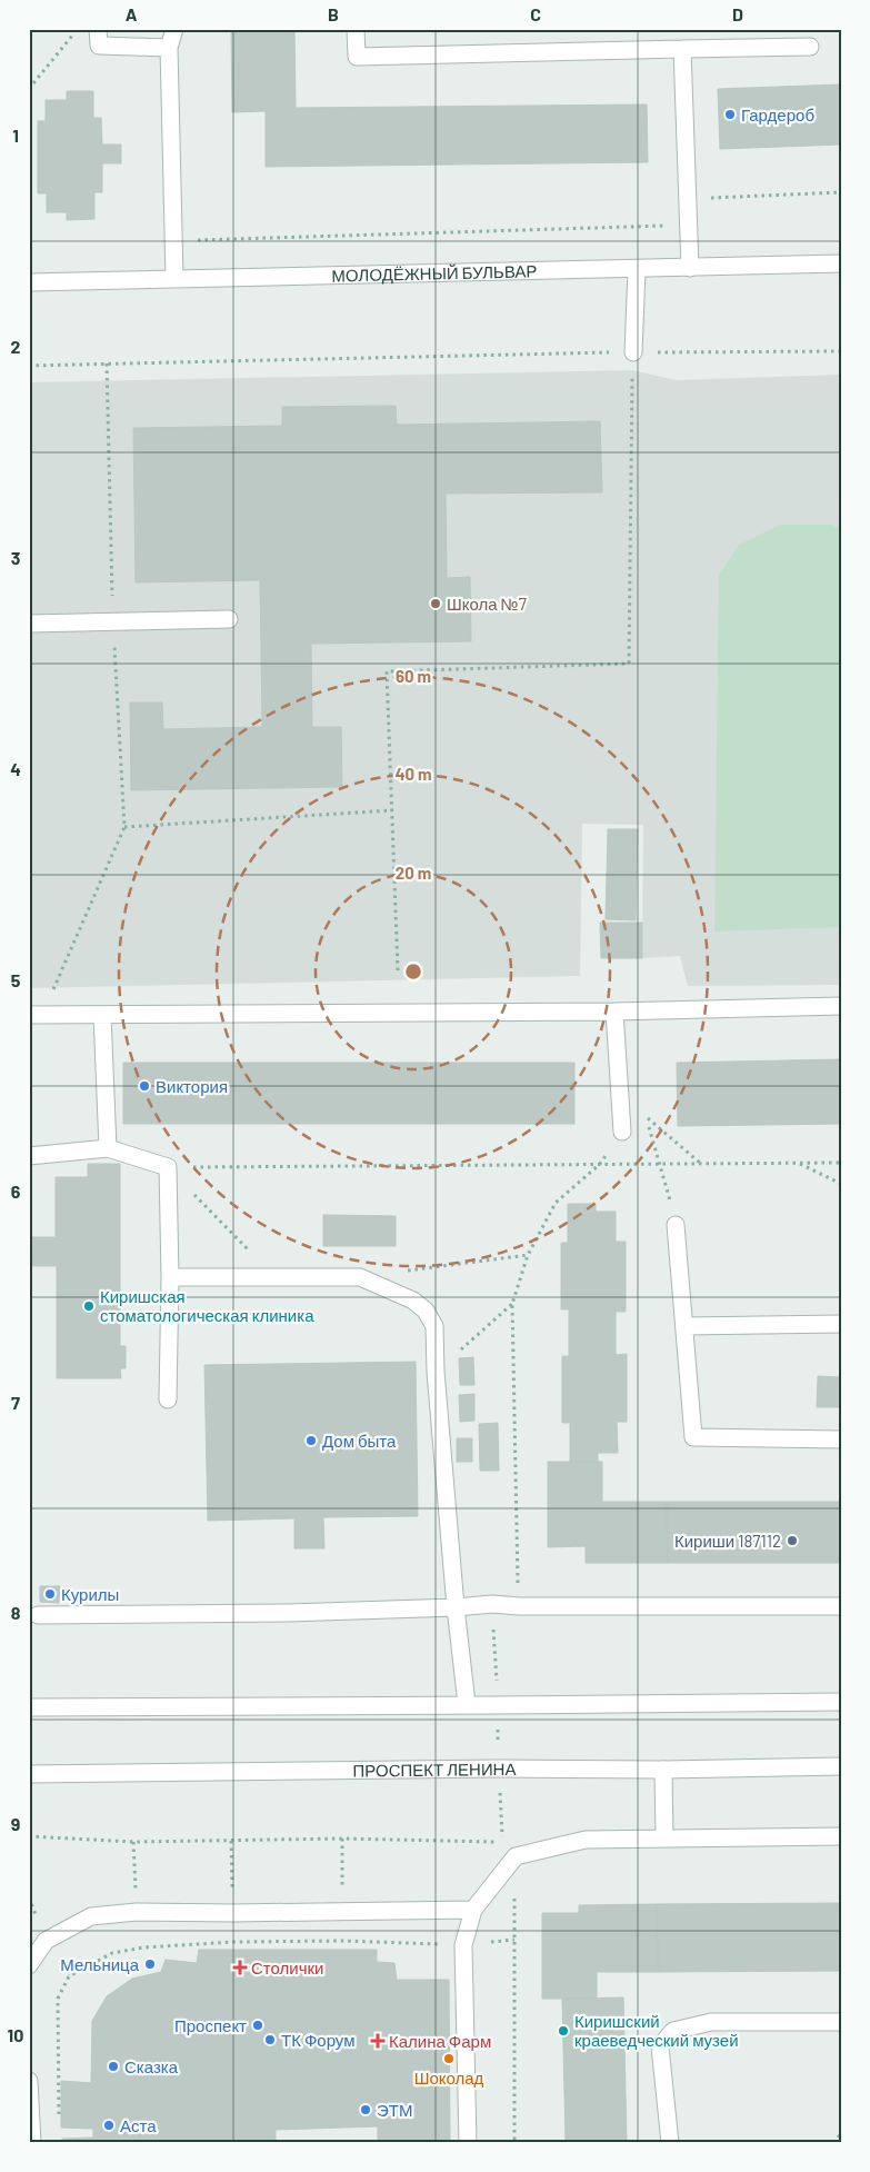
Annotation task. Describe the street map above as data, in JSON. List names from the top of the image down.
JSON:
{
  "streets": {
    "street": ["МОЛОДЁЖНЫЙ БУЛЬВАР", "ПРОСПЕКТ ЛЕНИНА"]
  },
  "places": {
    "other": [
      "Гардероб",
      "Школа №7",
      "Виктория",
      "Киришская стоматологическая клиника",
      "Дом быта",
      "Кириши 187112",
      "Курилы",
      "Мельница",
      "Проспект",
      "Киришский краеведческий музей",
      "ТК Форум",
      "Шоколад",
      "Сказка",
      "ЭТМ",
      "Аста"
    ],
    "health": ["Столички", "Калина Фарм"]
  },
  "grid": {
    "columns": [
      "A",
      "B",
      "C",
      "D"
    ],
    "rows": [
      "1",
      "2",
      "3",
      "4",
      "5",
      "6",
      "7",
      "8",
      "9",
      "10"
    ]
  },
  "rings": ["60 m", "40 m", "20 m"]
}
